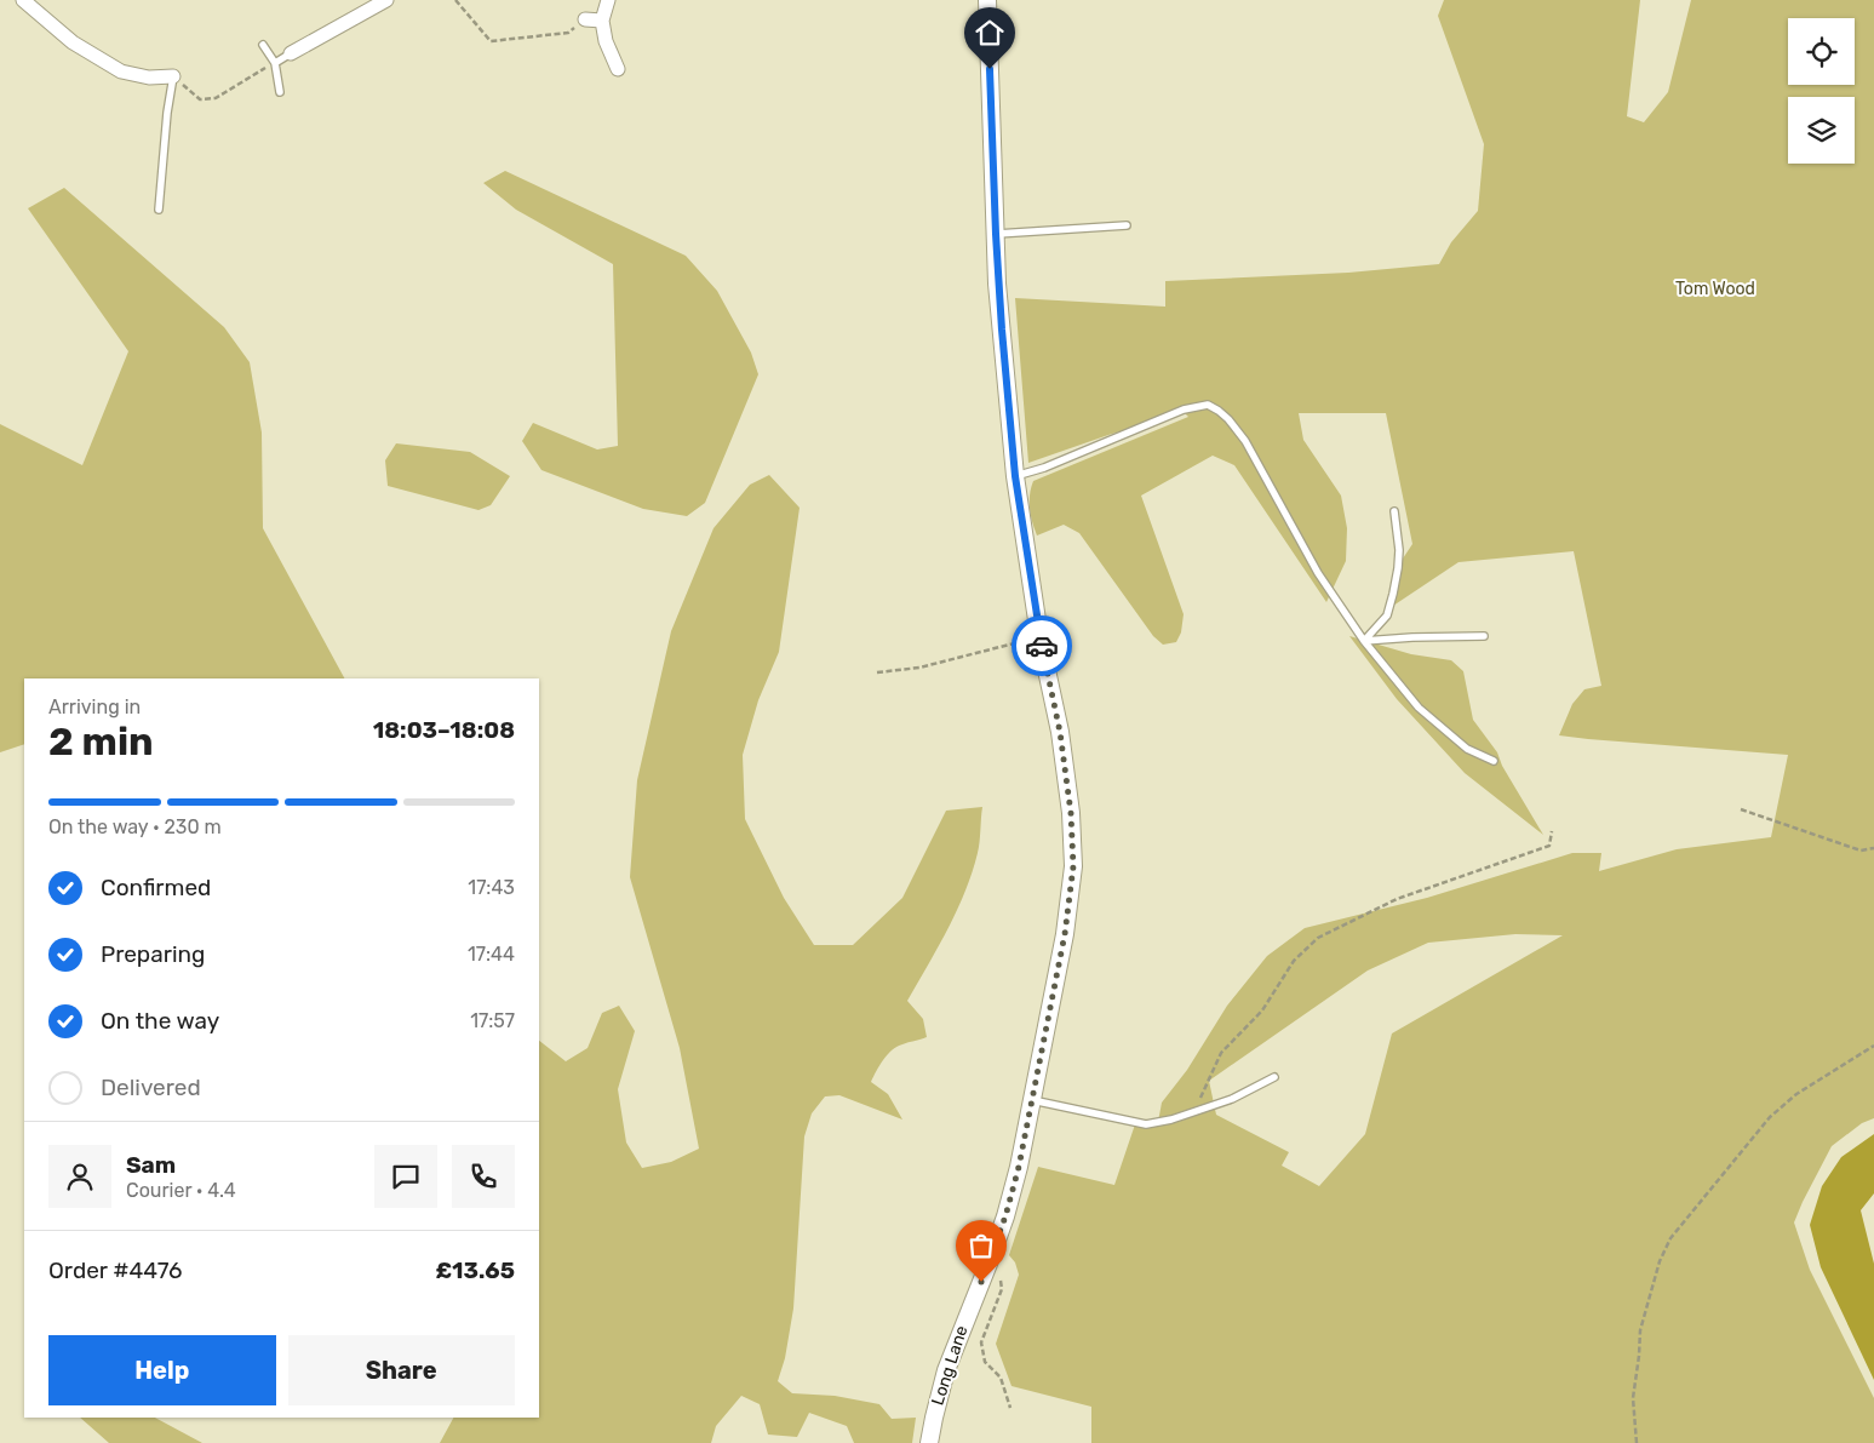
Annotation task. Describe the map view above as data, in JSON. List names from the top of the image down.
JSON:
{
  "streets": {
    "street": ["Long Lane"]
  },
  "parks": ["Tom Wood"],
  "page": {
    "heading": ["2 min", "Arriving in", "18:03–18:08"],
    "panel": [
      "Sam",
      "Courier · 4.4",
      "Order #4476",
      "£13.65"
    ],
    "bar": "On the way · 230 m",
    "list": [
      ["Confirmed", "17:43"],
      ["Preparing", "17:44"],
      ["On the way", "17:57"],
      "Delivered"
    ],
    "buttons": ["Help", "Share"]
  }
}
